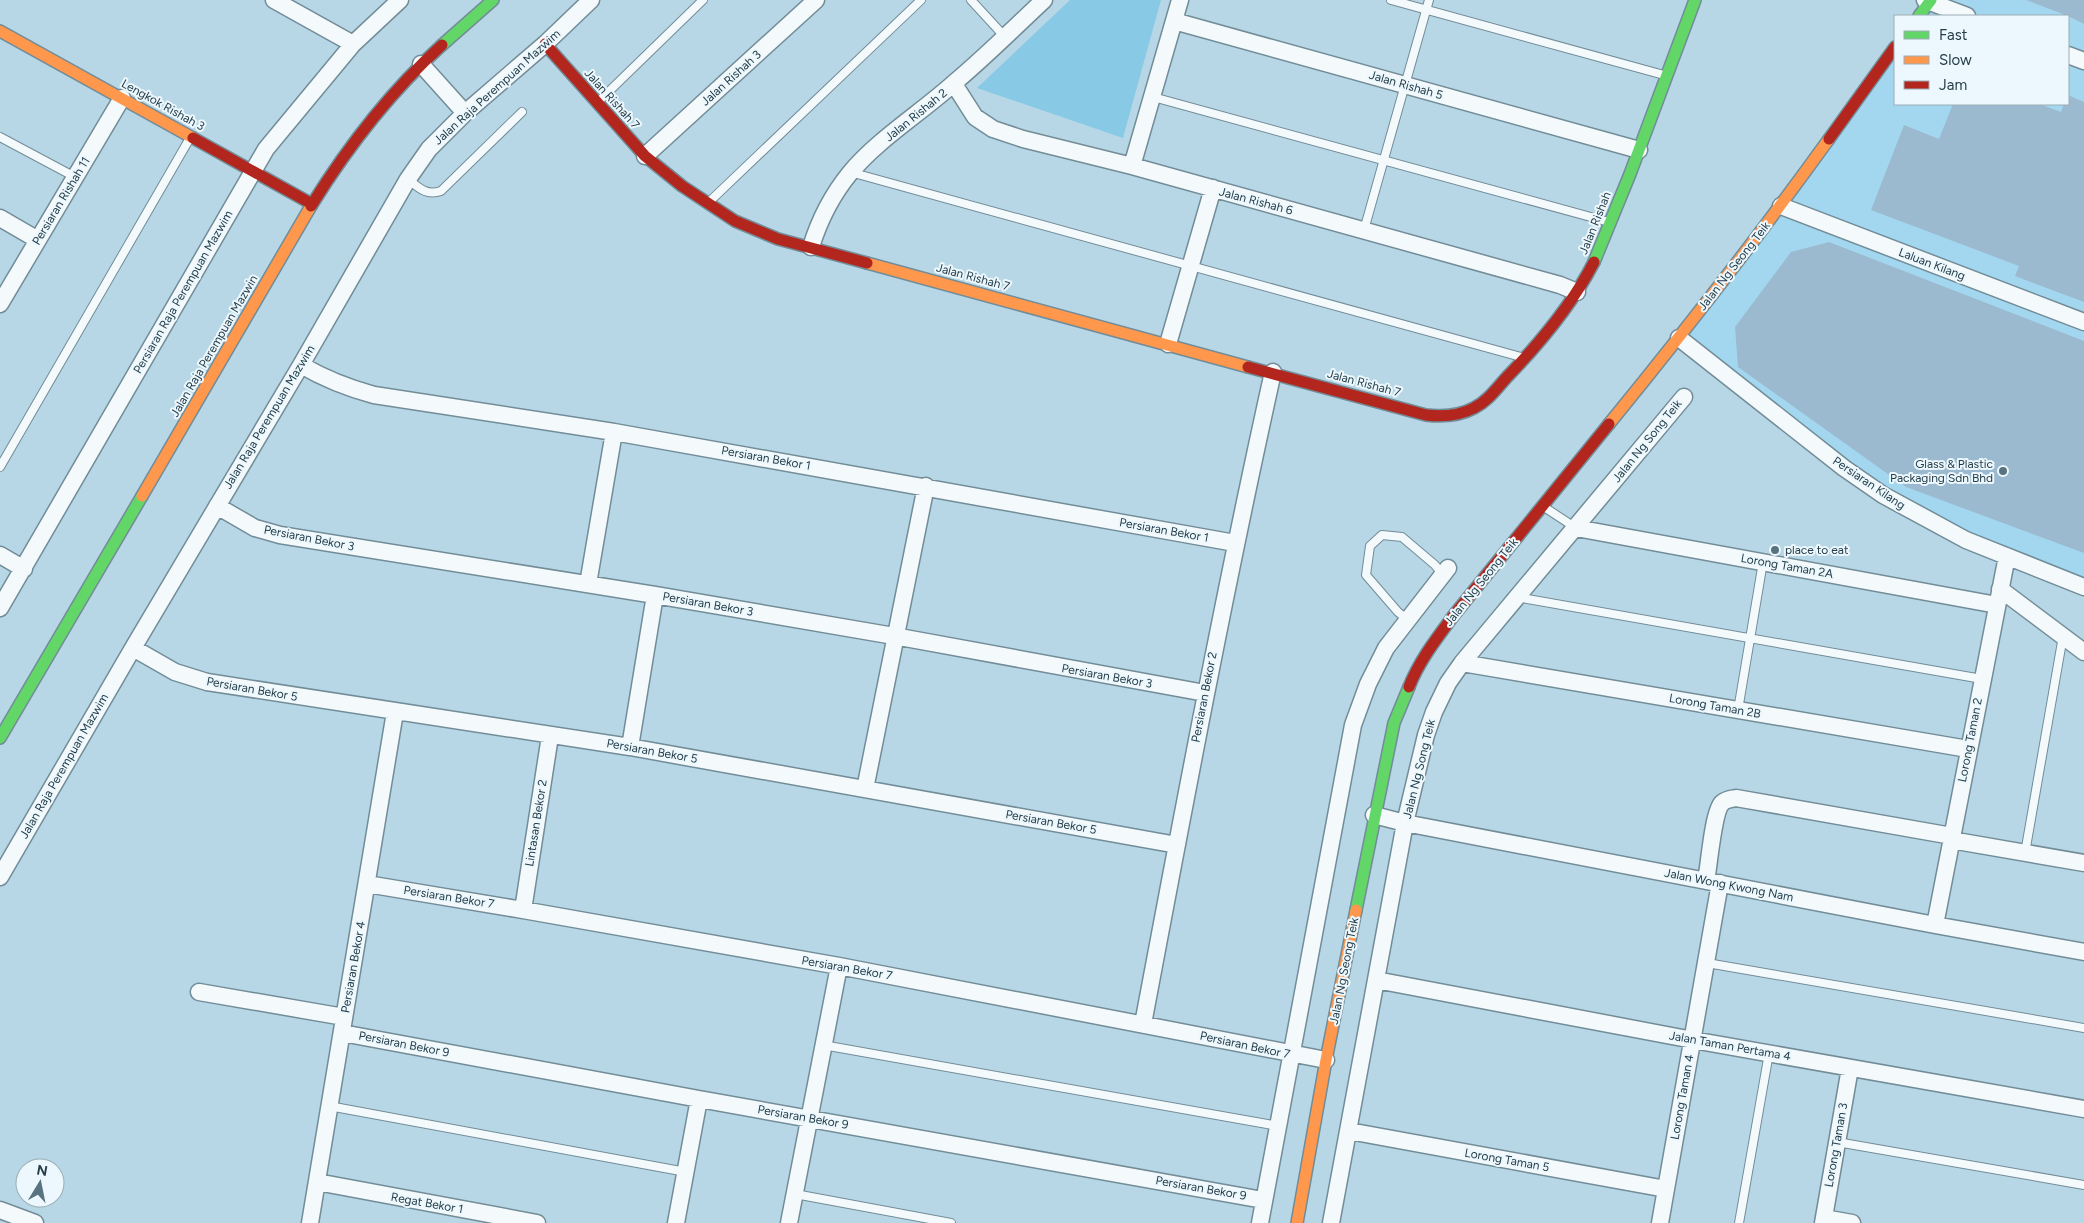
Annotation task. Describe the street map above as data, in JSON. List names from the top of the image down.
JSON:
{
  "streets": {
    "main road": [
      "Jalan Rishah 7",
      "Lengkok Rishah 3",
      "Jalan Rishah",
      "Jalan Ng Seong Teik",
      "Jalan Raja Perempuan Mazwin"
    ],
    "street": [
      "Jalan Rishah 3",
      "Jalan Rishah 5",
      "Jalan Raja Perempuan Mazwim",
      "Jalan Rishah 2",
      "Persiaran Rishah 11",
      "Jalan Rishah 6",
      "Laluan Kilang",
      "Persiaran Raja Perempuan Mazwim",
      "Jalan Ng Song Teik",
      "Persiaran Bekor 1",
      "Persiaran Kilang",
      "Persiaran Bekor 3",
      "Lorong Taman 2A",
      "Persiaran Bekor 5",
      "Persiaran Bekor 2",
      "Lorong Taman 2B",
      "Lorong Taman 2",
      "Lintasan Bekor 2",
      "Jalan Wong Kwong Nam",
      "Persiaran Bekor 7",
      "Persiaran Bekor 4",
      "Persiaran Bekor 9",
      "Jalan Taman Pertama 4",
      "Lorong Taman 4",
      "Lorong Taman 3",
      "Lorong Taman 5",
      "Regat Bekor 1"
    ]
  },
  "crossings": [
    ["Jalan Rishah 3", "Jalan Rishah 7"],
    ["Jalan Rishah 5", "Jalan Rishah"],
    ["Jalan Raja Perempuan Mazwim", "Jalan Rishah 7"],
    ["Jalan Raja Perempuan Mazwim", "Persiaran Bekor 1"],
    ["Jalan Raja Perempuan Mazwim", "Persiaran Bekor 3"],
    ["Jalan Raja Perempuan Mazwim", "Persiaran Bekor 5"],
    ["Jalan Rishah 7", "Jalan Rishah 2"],
    ["Jalan Rishah 7", "Jalan Rishah"],
    ["Jalan Rishah 7", "Persiaran Bekor 2"],
    ["Lengkok Rishah 3", "Persiaran Rishah 11"],
    ["Lengkok Rishah 3", "Persiaran Raja Perempuan Mazwim"],
    ["Lengkok Rishah 3", "Jalan Raja Perempuan Mazwin"],
    ["Jalan Rishah 2", "Jalan Rishah 6"],
    ["Jalan Rishah 6", "Jalan Rishah"],
    ["Laluan Kilang", "Jalan Ng Seong Teik"],
    ["Jalan Ng Seong Teik", "Persiaran Kilang"],
    ["Jalan Ng Seong Teik", "Jalan Wong Kwong Nam"],
    ["Jalan Ng Seong Teik", "Persiaran Bekor 7"],
    ["Jalan Ng Song Teik", "Lorong Taman 2A"],
    ["Jalan Ng Song Teik", "Lorong Taman 2B"],
    ["Jalan Ng Song Teik", "Jalan Wong Kwong Nam"],
    ["Jalan Ng Song Teik", "Jalan Taman Pertama 4"],
    ["Jalan Ng Song Teik", "Lorong Taman 5"],
    ["Persiaran Bekor 1", "Persiaran Bekor 2"],
    ["Persiaran Kilang", "Lorong Taman 2"],
    ["Persiaran Bekor 3", "Persiaran Bekor 2"],
    ["Lorong Taman 2A", "Lorong Taman 2"],
    ["Persiaran Bekor 5", "Persiaran Bekor 2"],
    ["Persiaran Bekor 5", "Lintasan Bekor 2"],
    ["Persiaran Bekor 5", "Persiaran Bekor 4"],
    ["Persiaran Bekor 2", "Persiaran Bekor 7"],
    ["Lorong Taman 2B", "Lorong Taman 2"],
    ["Lorong Taman 2", "Jalan Wong Kwong Nam"],
    ["Lorong Taman 2", "Lorong Taman 4"],
    ["Lintasan Bekor 2", "Persiaran Bekor 7"],
    ["Jalan Wong Kwong Nam", "Lorong Taman 4"],
    ["Persiaran Bekor 7", "Persiaran Bekor 4"],
    ["Persiaran Bekor 4", "Persiaran Bekor 9"],
    ["Persiaran Bekor 4", "Regat Bekor 1"],
    ["Jalan Taman Pertama 4", "Lorong Taman 4"],
    ["Jalan Taman Pertama 4", "Lorong Taman 3"],
    ["Lorong Taman 4", "Lorong Taman 5"]
  ],
  "places": ["Glass & Plastic Packaging Sdn Bhd", "place to eat"],
  "legend": ["Fast", "Slow", "Jam"],
  "north": "top"
}
